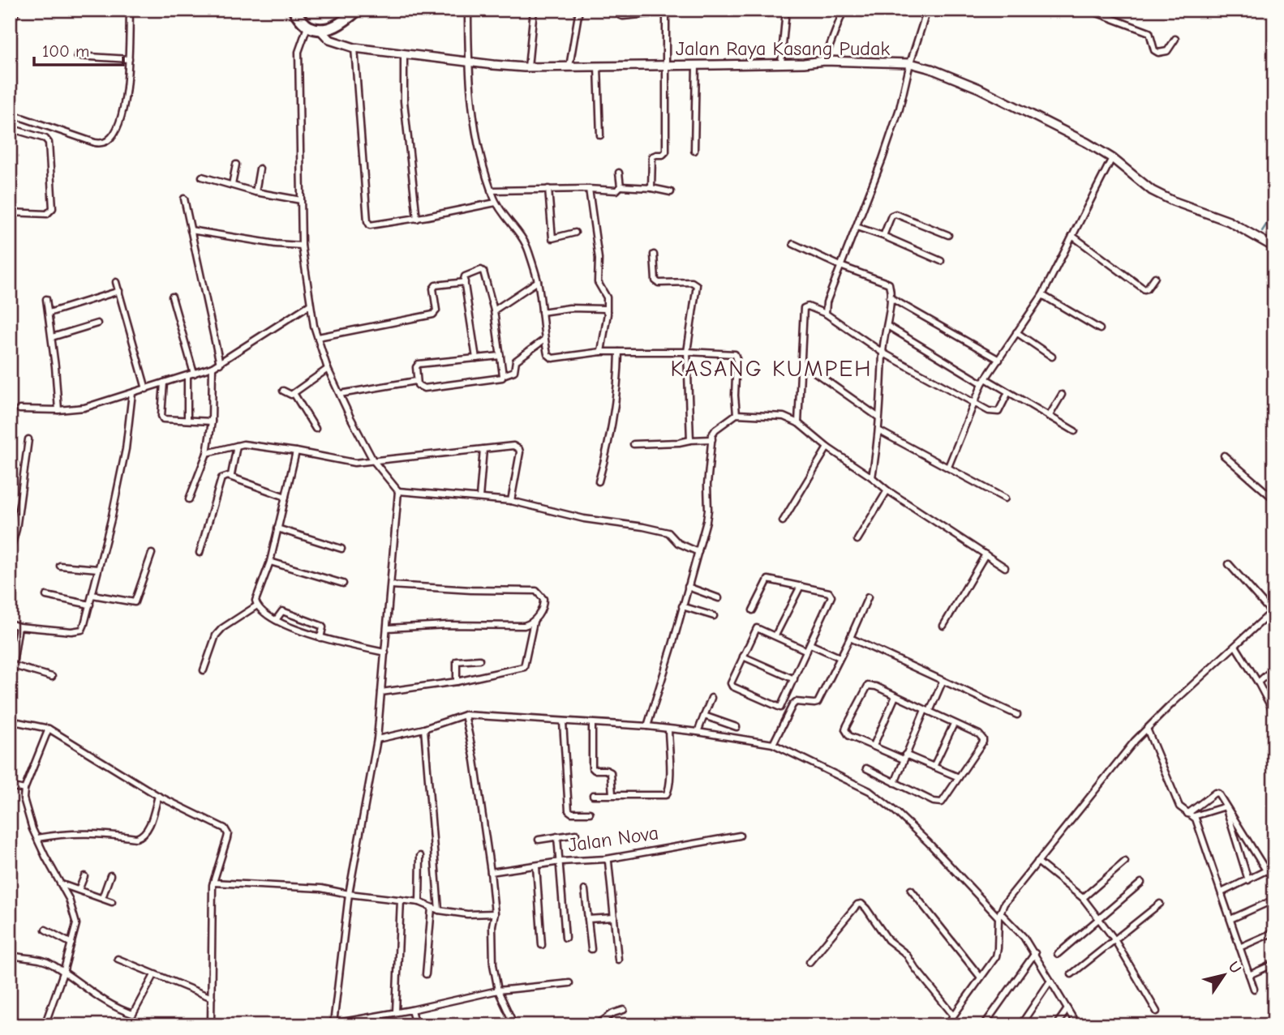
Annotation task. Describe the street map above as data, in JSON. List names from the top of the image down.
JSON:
{
  "streets": {
    "street": ["Jalan Raya Kasang Pudak", "Jalan Nova"]
  },
  "districts": ["KASANG KUMPEH"],
  "scale_bar": "100 m",
  "north": "top right"
}
